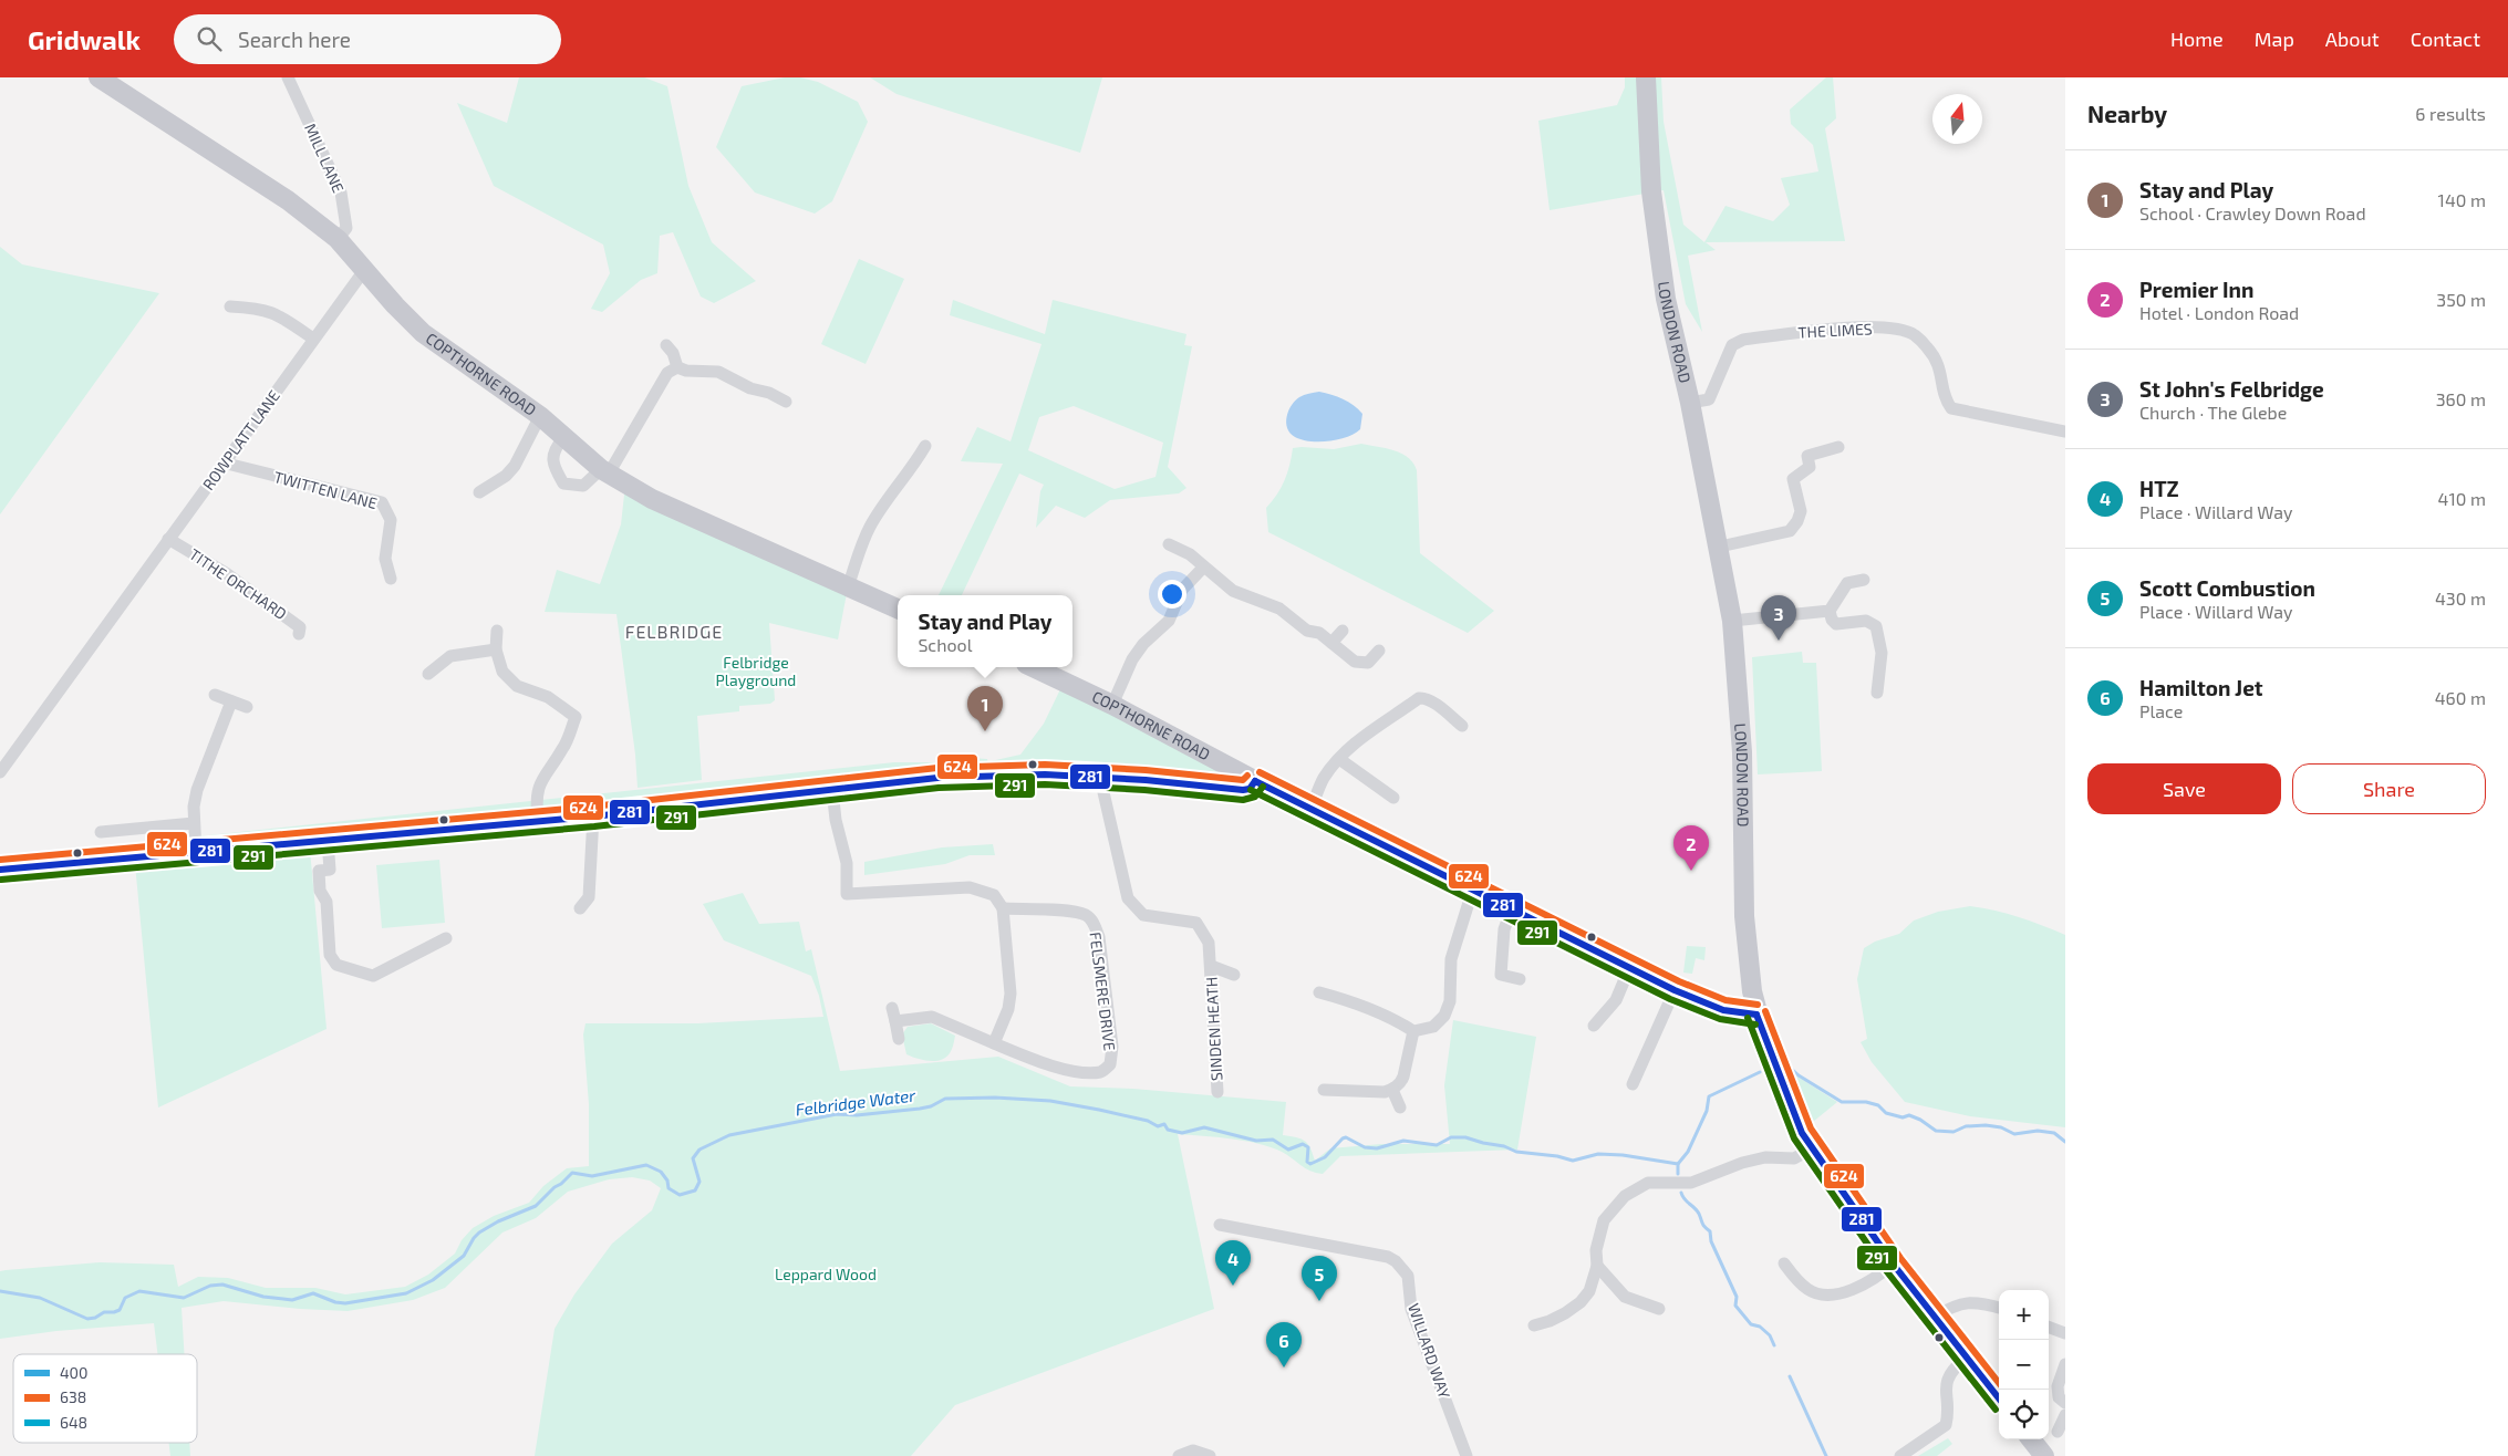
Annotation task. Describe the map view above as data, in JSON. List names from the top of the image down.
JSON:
{
  "streets": {
    "highway": ["LONDON ROAD", "COPTHORNE ROAD"],
    "street": [
      "MILL LANE",
      "THE LIMES",
      "ROWPLATT LANE",
      "TWITTEN LANE",
      "TITHE ORCHARD",
      "FELSMERE DRIVE",
      "SINDEN HEATH",
      "WILLARD WAY"
    ]
  },
  "crossings": [
    ["MILL LANE", "COPTHORNE ROAD"],
    ["THE LIMES", "LONDON ROAD"],
    ["LONDON ROAD", "COPTHORNE ROAD"],
    ["COPTHORNE ROAD", "ROWPLATT LANE"],
    ["ROWPLATT LANE", "TWITTEN LANE"],
    ["ROWPLATT LANE", "TITHE ORCHARD"]
  ],
  "districts": ["FELBRIDGE"],
  "water": ["Felbridge Water"],
  "parks": ["Felbridge Playground", "Leppard Wood"],
  "lines": ["transit line 624", "transit line 281", "transit line 291"],
  "legend": ["400", "638", "648"],
  "north": "top",
  "page": {
    "header": "Gridwalk",
    "search": "Search here",
    "nav": [
      "Home",
      "Map",
      "About",
      "Contact"
    ],
    "heading": ["Nearby", "6 results"],
    "list": [
      {
        "mark": "1",
        "name": "Stay and Play",
        "note": "School · Crawley Down Road",
        "value": "140 m"
      },
      {
        "mark": "2",
        "name": "Premier Inn",
        "note": "Hotel · London Road",
        "value": "350 m"
      },
      {
        "mark": "3",
        "name": "St John's Felbridge",
        "note": "Church · The Glebe",
        "value": "360 m"
      },
      {
        "mark": "4",
        "name": "HTZ",
        "note": "Place · Willard Way",
        "value": "410 m"
      },
      {
        "mark": "5",
        "name": "Scott Combustion",
        "note": "Place · Willard Way",
        "value": "430 m"
      },
      {
        "mark": "6",
        "name": "Hamilton Jet",
        "note": "Place",
        "value": "460 m"
      }
    ],
    "popup": ["Stay and Play", "School"],
    "pins": [
      "3",
      "1",
      "2",
      "4",
      "5",
      "6"
    ],
    "buttons": ["Save", "Share"],
    "map_buttons": ["+", "−"]
  }
}
